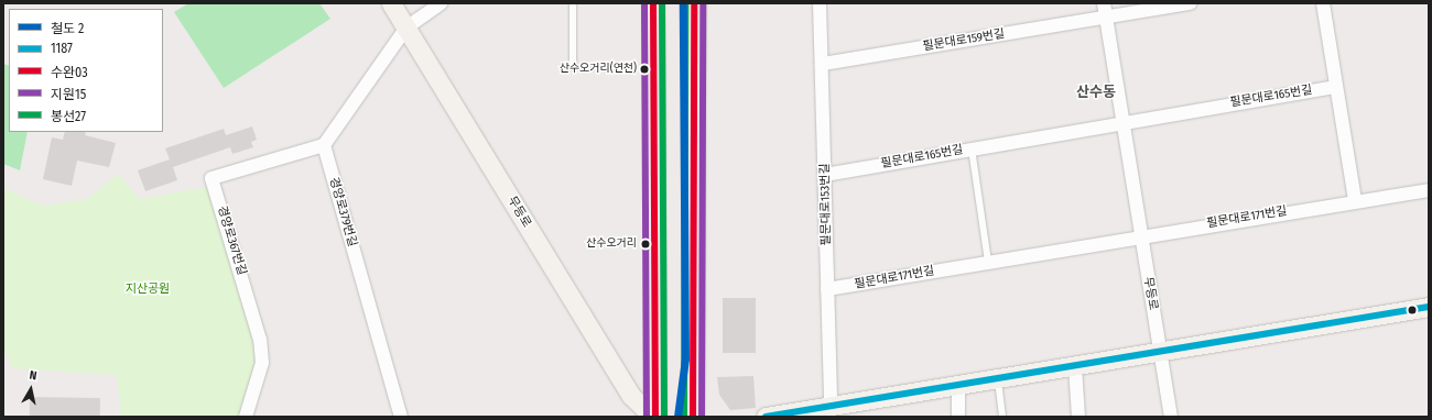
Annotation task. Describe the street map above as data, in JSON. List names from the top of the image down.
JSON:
{
  "streets": {
    "street": [
      "필문대로159번길",
      "필문대로165번길",
      "필문대로153번길",
      "경양로379번길",
      "무등로",
      "필문대로171번길",
      "경양로367번길"
    ]
  },
  "crossings": [
    ["필문대로159번길", "필문대로153번길"],
    ["필문대로165번길", "필문대로153번길"],
    ["필문대로153번길", "필문대로171번길"],
    ["경양로379번길", "경양로367번길"],
    ["무등로", "필문대로171번길"]
  ],
  "districts": ["산수동"],
  "parks": ["지산공원"],
  "places": ["산수오거리(연천)", "산수오거리"],
  "lines": [
    "rail line 2",
    "transit line 수완03",
    "transit line 지원15",
    "transit line 봉선27",
    "transit line 1187"
  ],
  "legend": [
    "철도 2",
    "1187",
    "수완03",
    "지원15",
    "봉선27"
  ],
  "north": "top"
}
